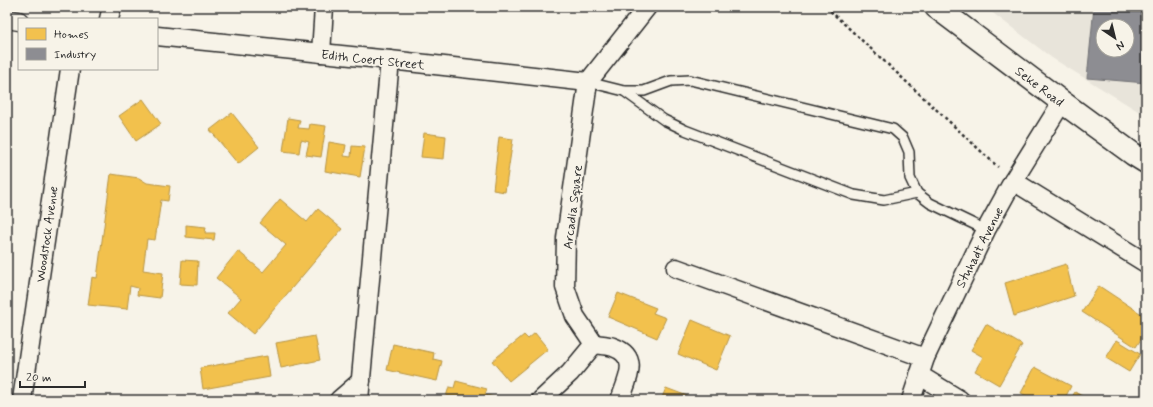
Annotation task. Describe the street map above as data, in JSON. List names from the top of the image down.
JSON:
{
  "streets": {
    "main road": ["Seke Road"],
    "street": [
      "Edith Coert Street",
      "Arcadia Square",
      "Woodstock Avenue",
      "Stuhadt Avenue"
    ]
  },
  "crossings": [
    ["Edith Coert Street", "Arcadia Square"],
    ["Seke Road", "Stuhadt Avenue"]
  ],
  "legend": ["Homes", "Industry"],
  "scale_bar": "20 m",
  "north": "bottom right"
}
